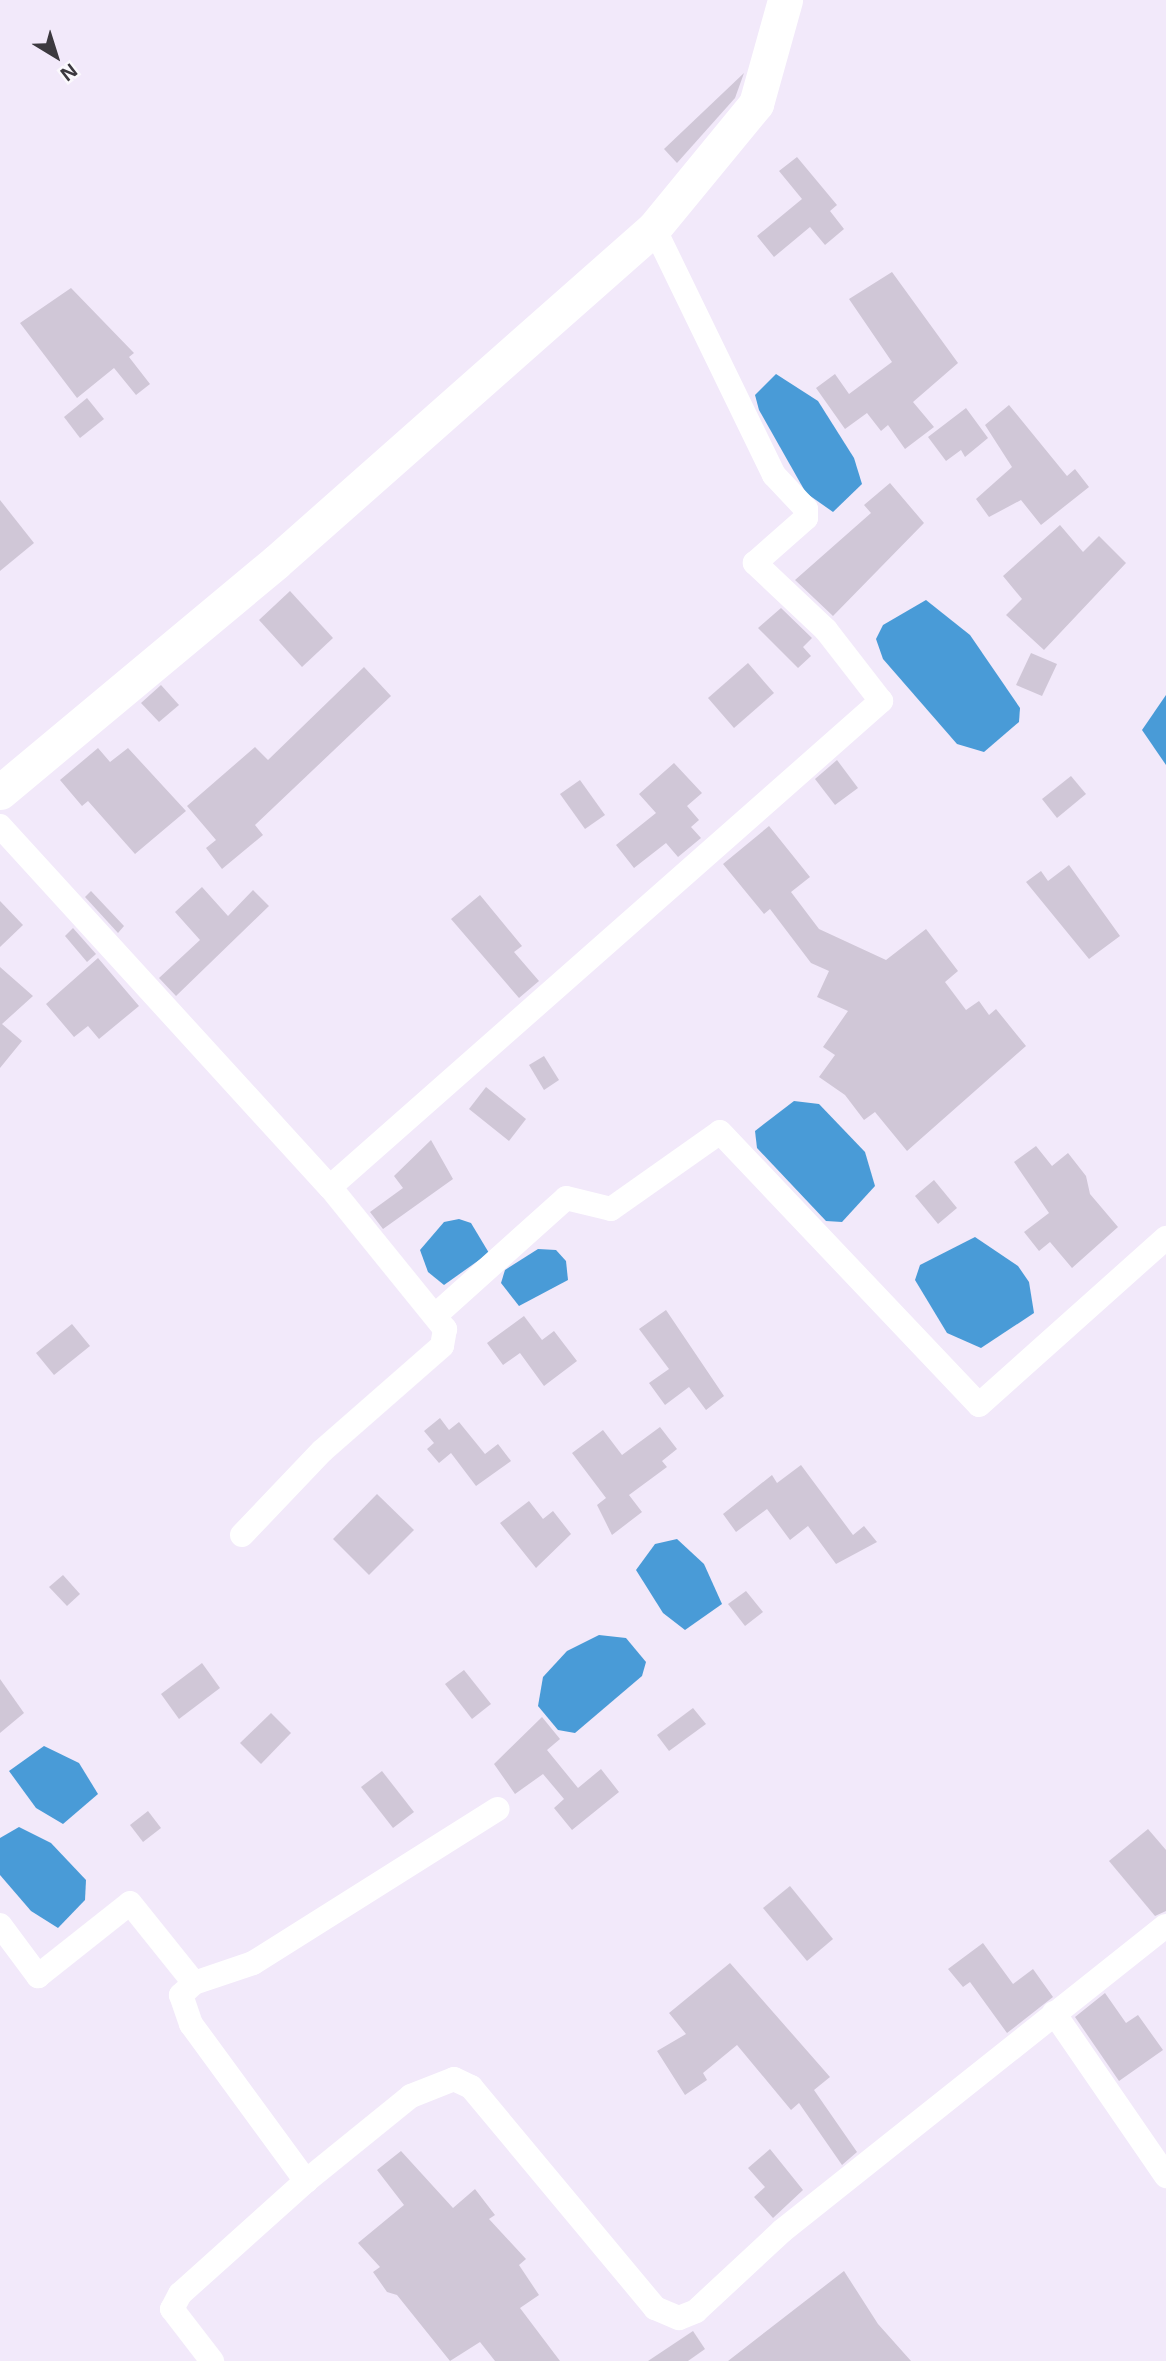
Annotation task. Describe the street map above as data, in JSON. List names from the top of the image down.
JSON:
{
  "north": "bottom right"
}
